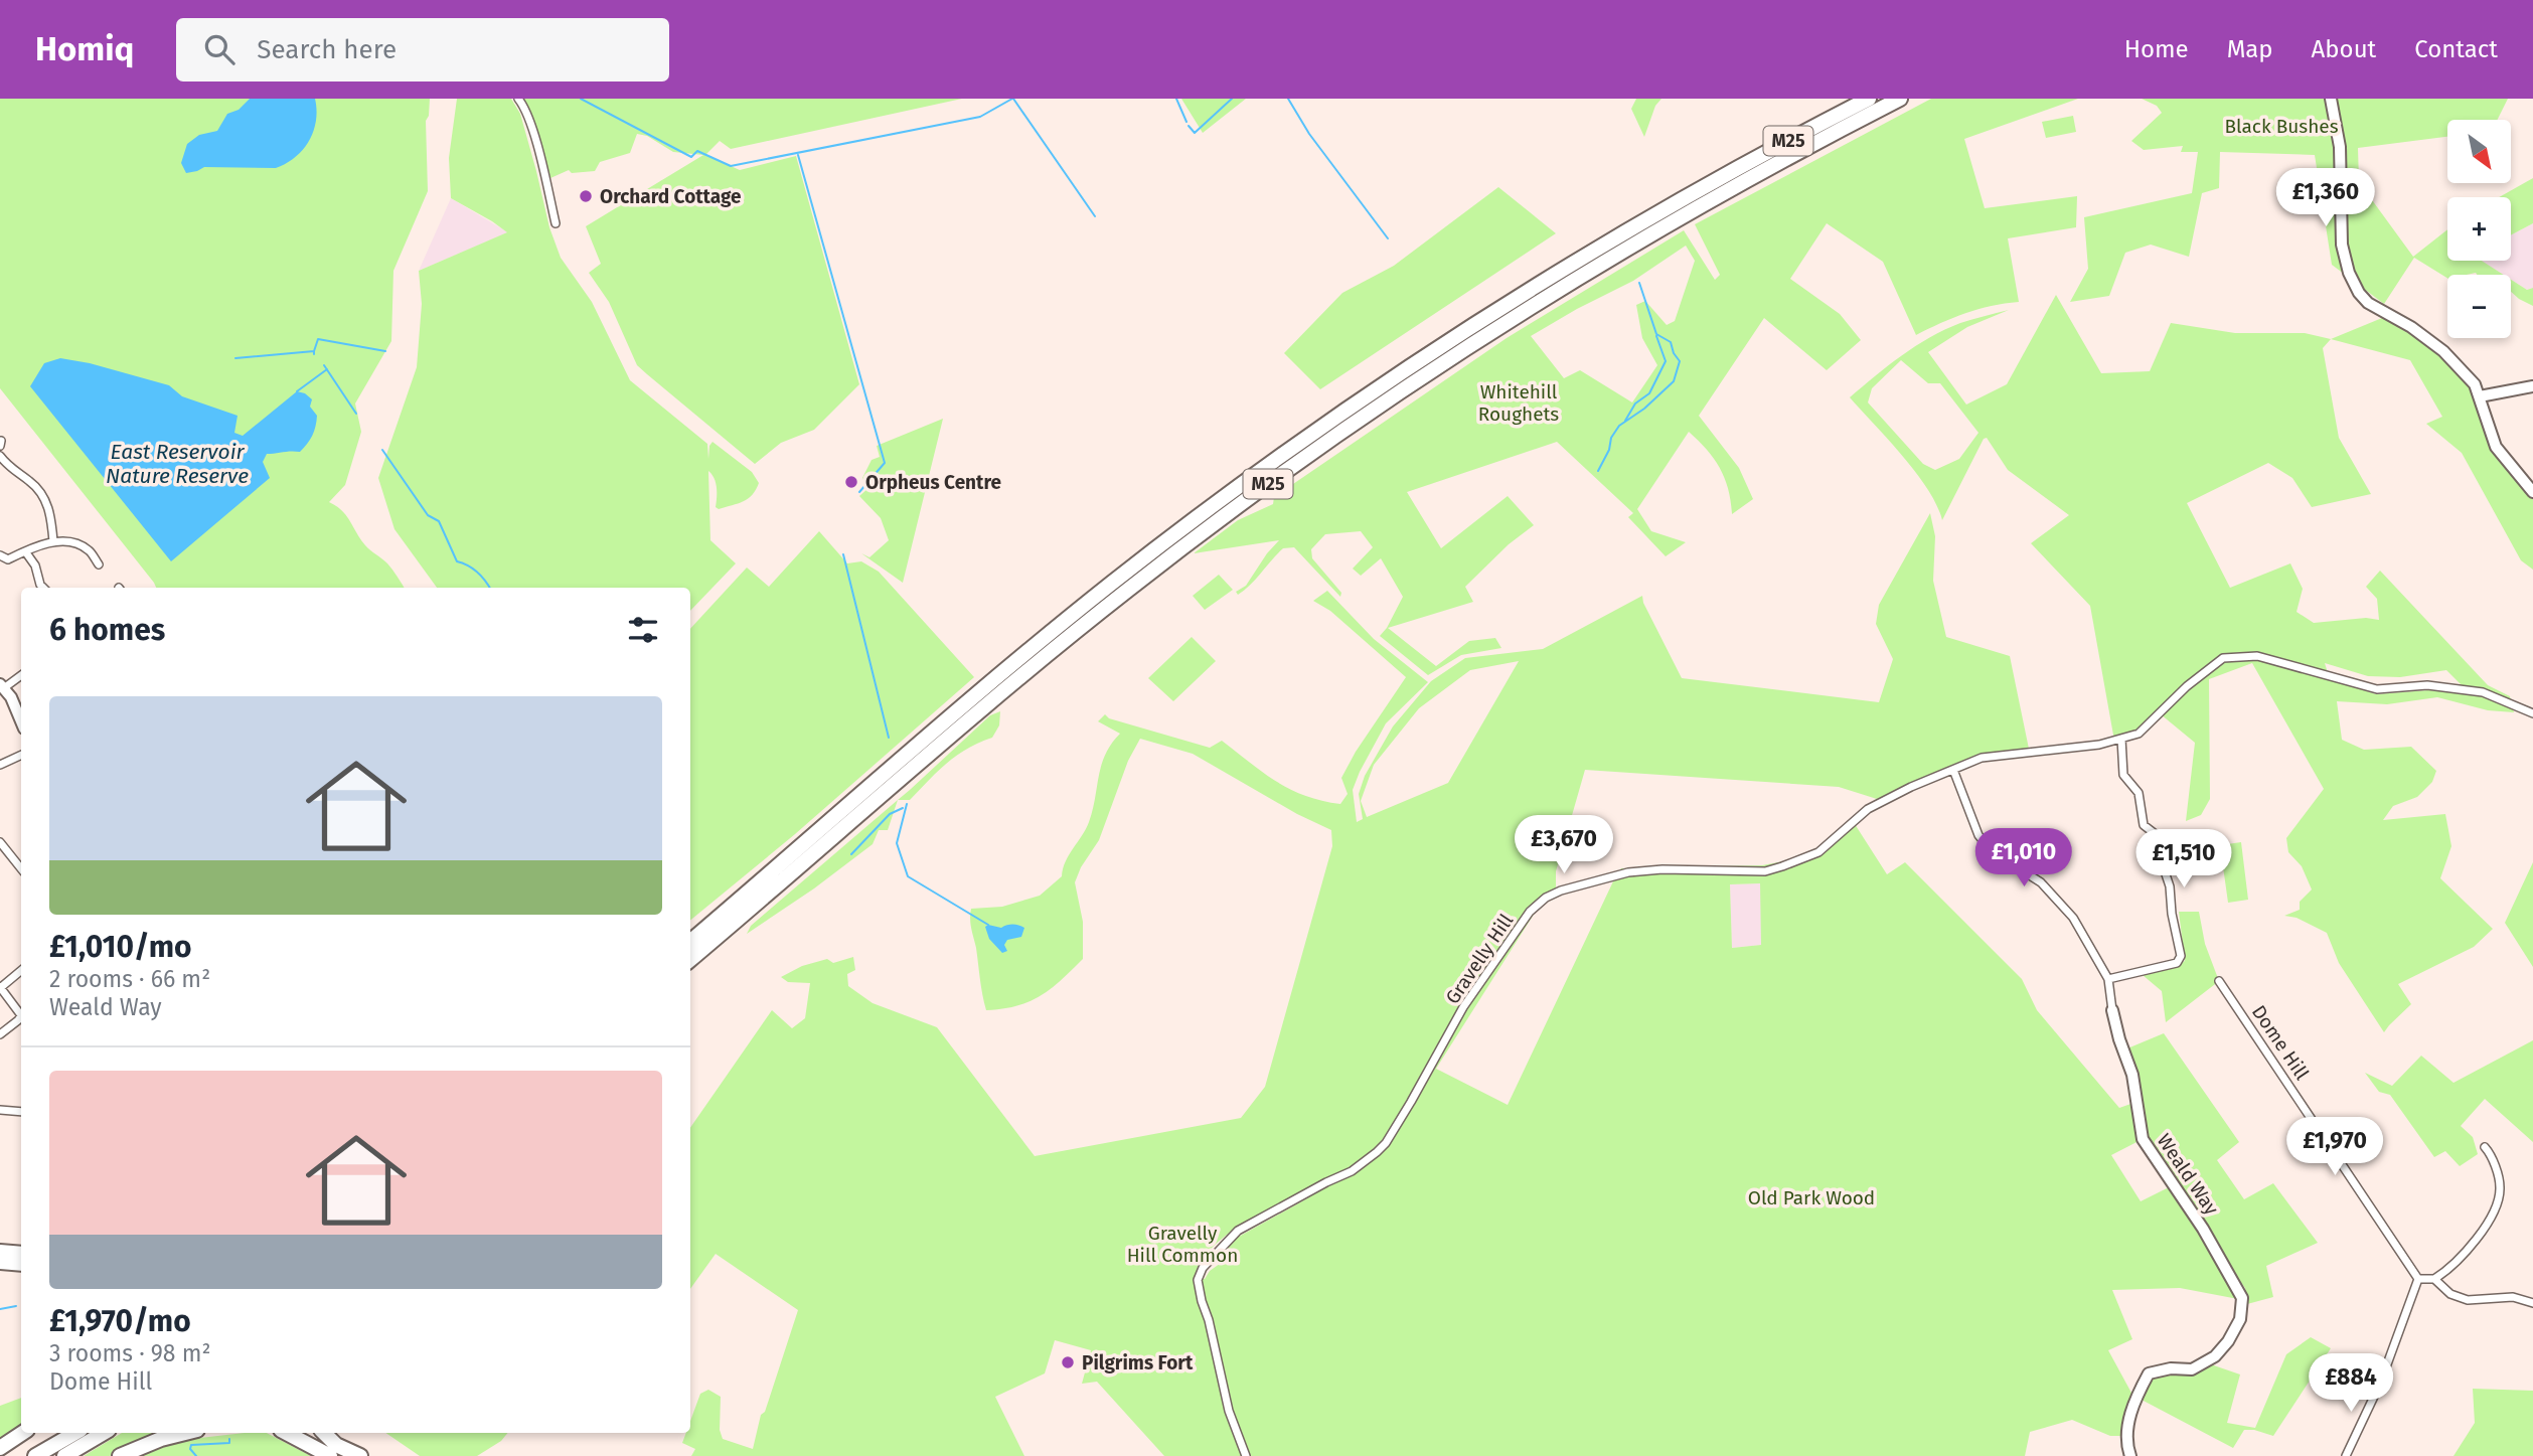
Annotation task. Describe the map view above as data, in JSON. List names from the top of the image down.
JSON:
{
  "streets": {
    "highway": ["M25"],
    "street": ["Gravelly Hill", "Dome Hill", "Weald Way"]
  },
  "crossings": [
    ["Gravelly Hill", "Weald Way"]
  ],
  "water": ["East Reservoir Nature Reserve"],
  "parks": [
    "Black Bushes",
    "Whitehill Roughets",
    "Old Park Wood",
    "Gravelly Hill Common"
  ],
  "places": ["Orchard Cottage", "Orpheus Centre", "Pilgrims Fort"],
  "north": "bottom right",
  "page": {
    "header": "Homiq",
    "search": "Search here",
    "nav": [
      "Home",
      "Map",
      "About",
      "Contact"
    ],
    "map_buttons": ["+", "−"],
    "price": [
      "£1,360",
      "£3,670",
      "£1,010",
      "£1,510",
      "£1,970",
      "£884"
    ],
    "heading": "6 homes",
    "list": [
      {
        "name": "£1,010/mo",
        "note": "2 rooms · 66 m² · Weald Way"
      },
      {
        "name": "£1,970/mo",
        "note": "3 rooms · 98 m² · Dome Hill"
      }
    ]
  }
}
